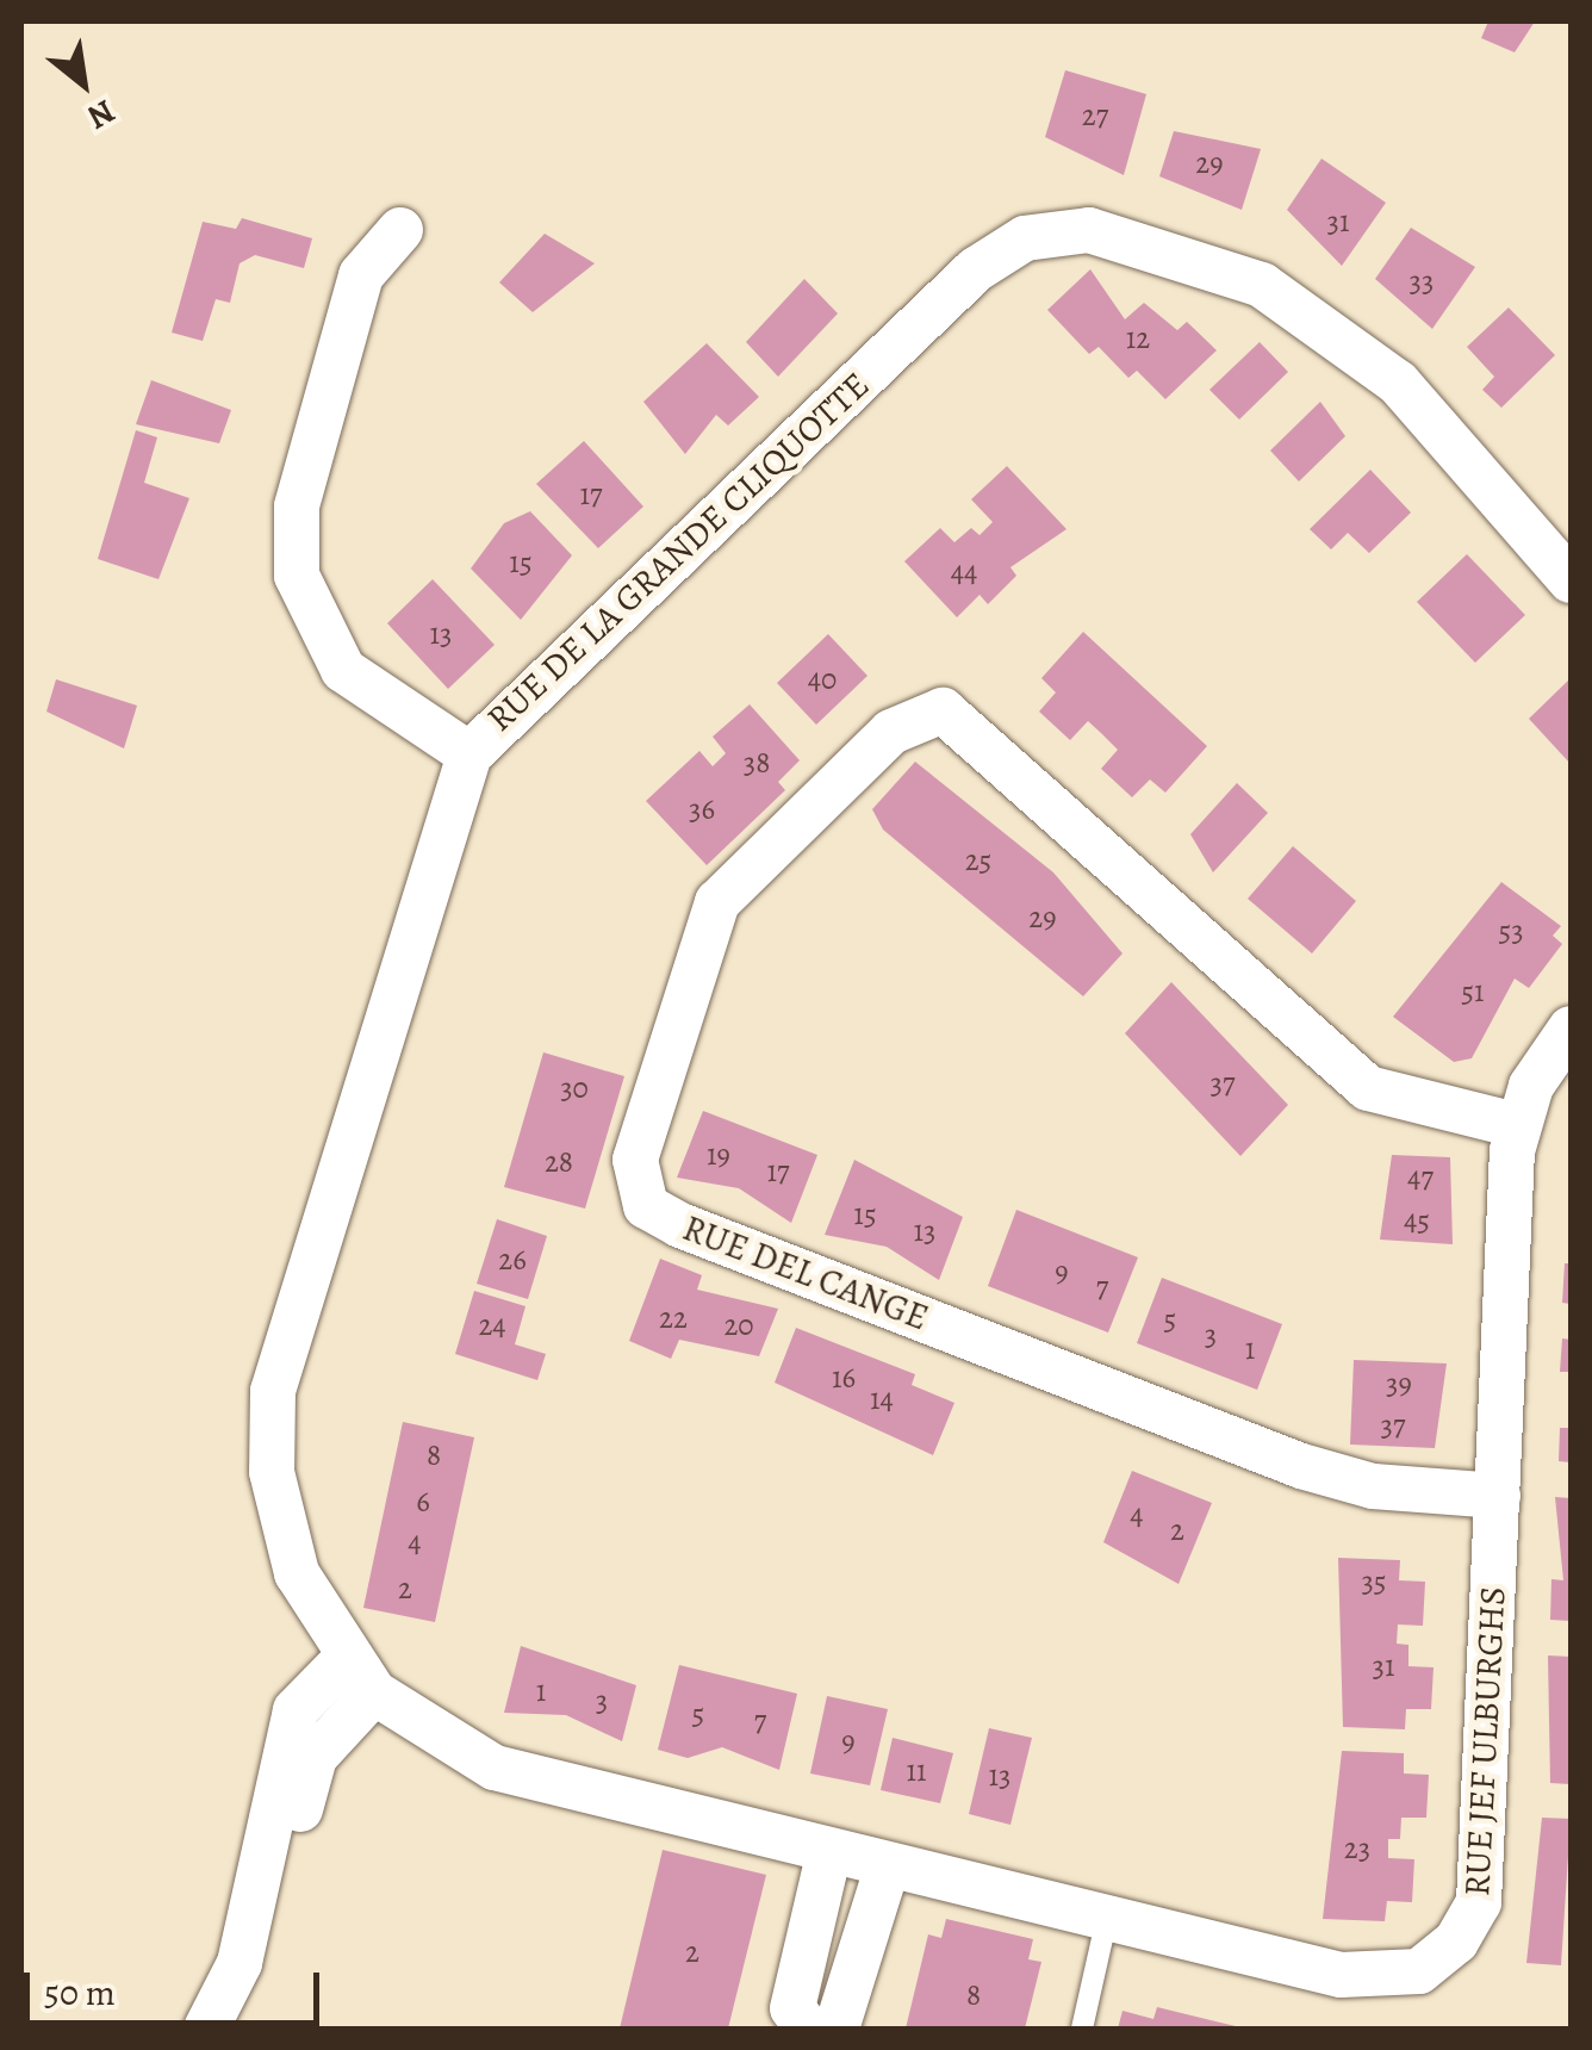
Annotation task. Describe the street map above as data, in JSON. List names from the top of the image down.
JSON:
{
  "streets": {
    "street": ["RUE DE LA GRANDE CLIQUOTTE", "RUE DEL CANGE", "RUE JEF ULBURGHS"]
  },
  "crossings": [
    ["RUE DE LA GRANDE CLIQUOTTE", "RUE JEF ULBURGHS"],
    ["RUE DEL CANGE", "RUE JEF ULBURGHS"]
  ],
  "house_numbers": [
    "27",
    "29",
    "31",
    "33",
    "12",
    "17",
    "15",
    "44",
    "13",
    "40",
    "38",
    "36",
    "25",
    "29",
    "53",
    "51",
    "37",
    "30",
    "19",
    "28",
    "17",
    "47",
    "15",
    "45",
    "13",
    "26",
    "9",
    "7",
    "22",
    "5",
    "24",
    "20",
    "3",
    "1",
    "16",
    "39",
    "14",
    "37",
    "8",
    "6",
    "4",
    "2",
    "4",
    "35",
    "2",
    "31",
    "1",
    "3",
    "5",
    "7",
    "9",
    "11",
    "13",
    "23",
    "2",
    "8"
  ],
  "scale_bar": "50 m",
  "north": "bottom right"
}
